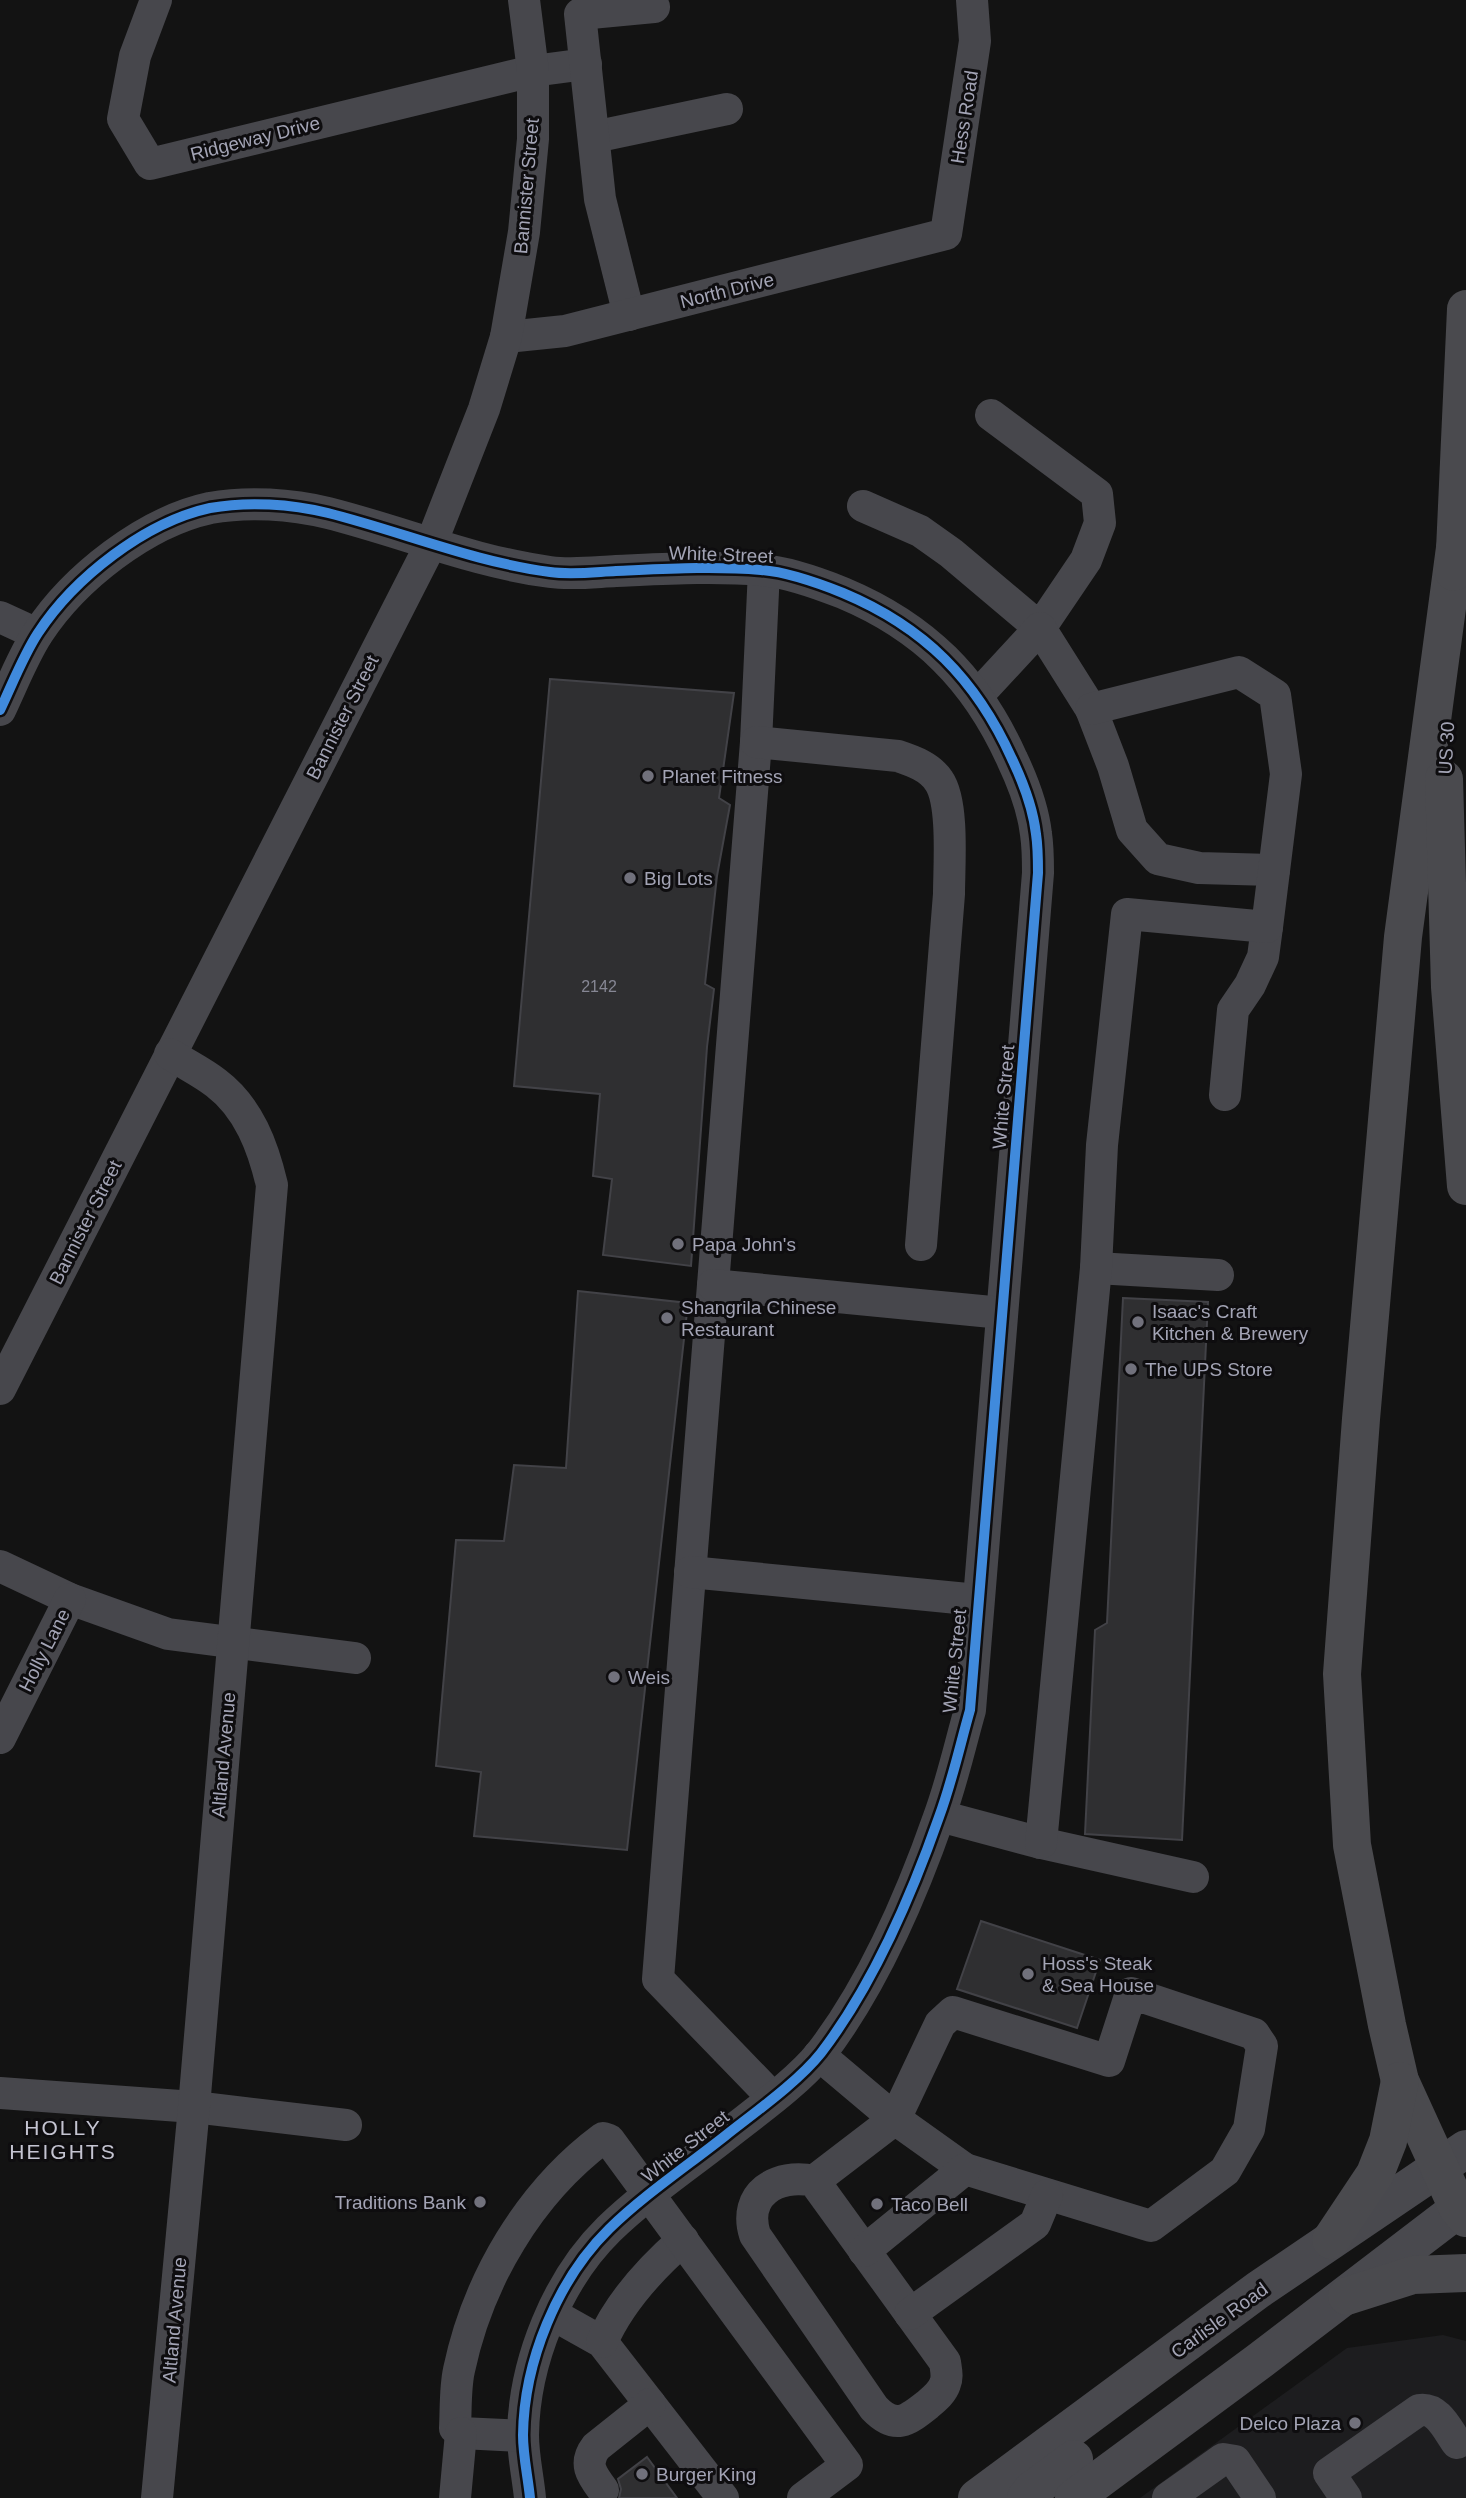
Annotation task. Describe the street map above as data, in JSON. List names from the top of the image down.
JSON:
{
  "streets": {
    "highway": ["US 30"],
    "main road": ["Carlisle Road"],
    "street": [
      "Hess Road",
      "Ridgeway Drive",
      "Bannister Street",
      "North Drive",
      "White Street",
      "Holly Lane",
      "Altland Avenue"
    ]
  },
  "crossings": [
    ["Hess Road", "North Drive"],
    ["Ridgeway Drive", "Bannister Street"],
    ["Bannister Street", "North Drive"],
    ["Bannister Street", "White Street"],
    ["Bannister Street", "Altland Avenue"]
  ],
  "districts": ["HOLLY HEIGHTS"],
  "places": [
    "Planet Fitness",
    "Big Lots",
    "Papa John's",
    "Shangrila Chinese Restaurant",
    "Isaac's Craft Kitchen & Brewery",
    "The UPS Store",
    "Weis",
    "Hoss's Steak & Sea House",
    "Traditions Bank",
    "Taco Bell",
    "Delco Plaza",
    "Burger King"
  ],
  "house_numbers": ["2142"]
}
